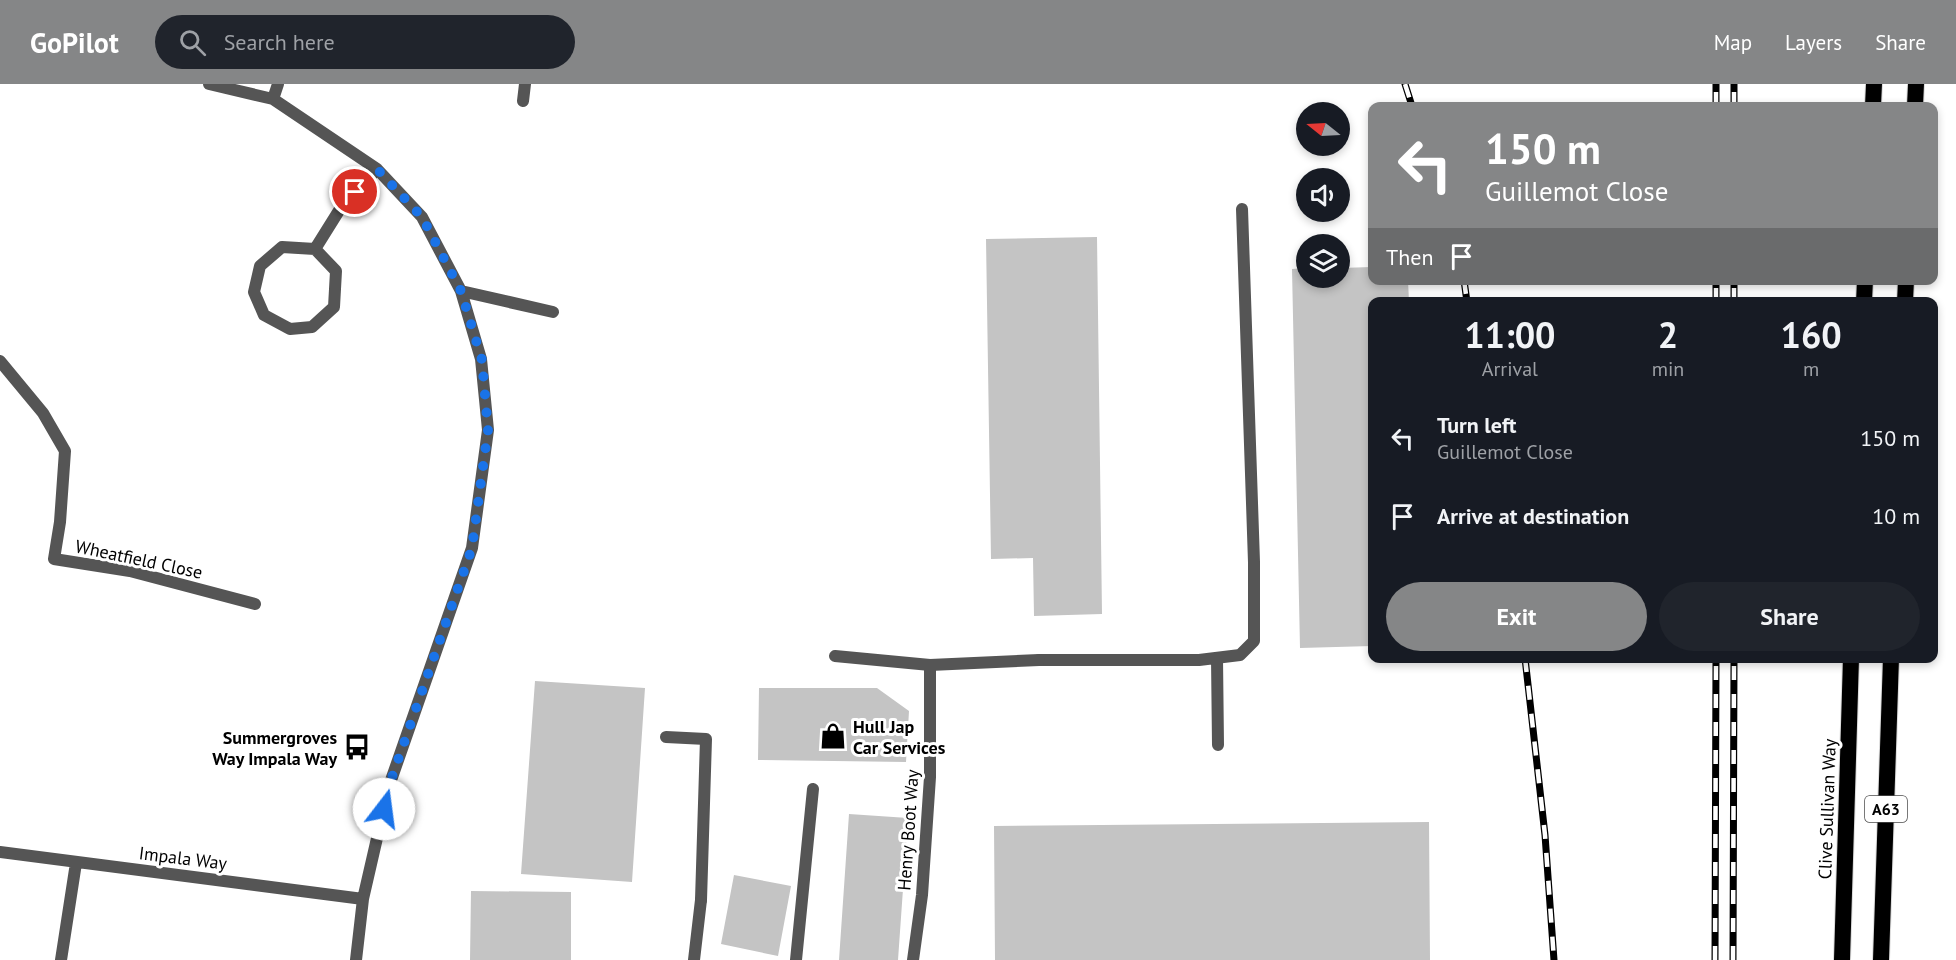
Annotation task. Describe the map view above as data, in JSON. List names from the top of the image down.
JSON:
{
  "streets": {
    "highway": ["Clive Sullivan Way", "A63"],
    "street": ["Wheatfield Close", "Henry Boot Way", "Impala Way"]
  },
  "places": {
    "shop": ["Hull Jap Car Services"],
    "bus stop": ["Summergroves Way Impala Way"]
  },
  "north": "left",
  "page": {
    "header": "GoPilot",
    "search": "Search here",
    "nav": ["Map", "Layers", "Share"],
    "turn": ["150 m", "Guillemot Close"],
    "then": "Then",
    "eta": [
      "11:00",
      "Arrival",
      "2",
      "min",
      "160",
      "m"
    ],
    "list": [
      {
        "name": "Turn left",
        "note": "Guillemot Close",
        "value": "150 m"
      },
      {
        "name": "Arrive at destination",
        "value": "10 m"
      }
    ],
    "buttons": ["Exit", "Share"]
  }
}
